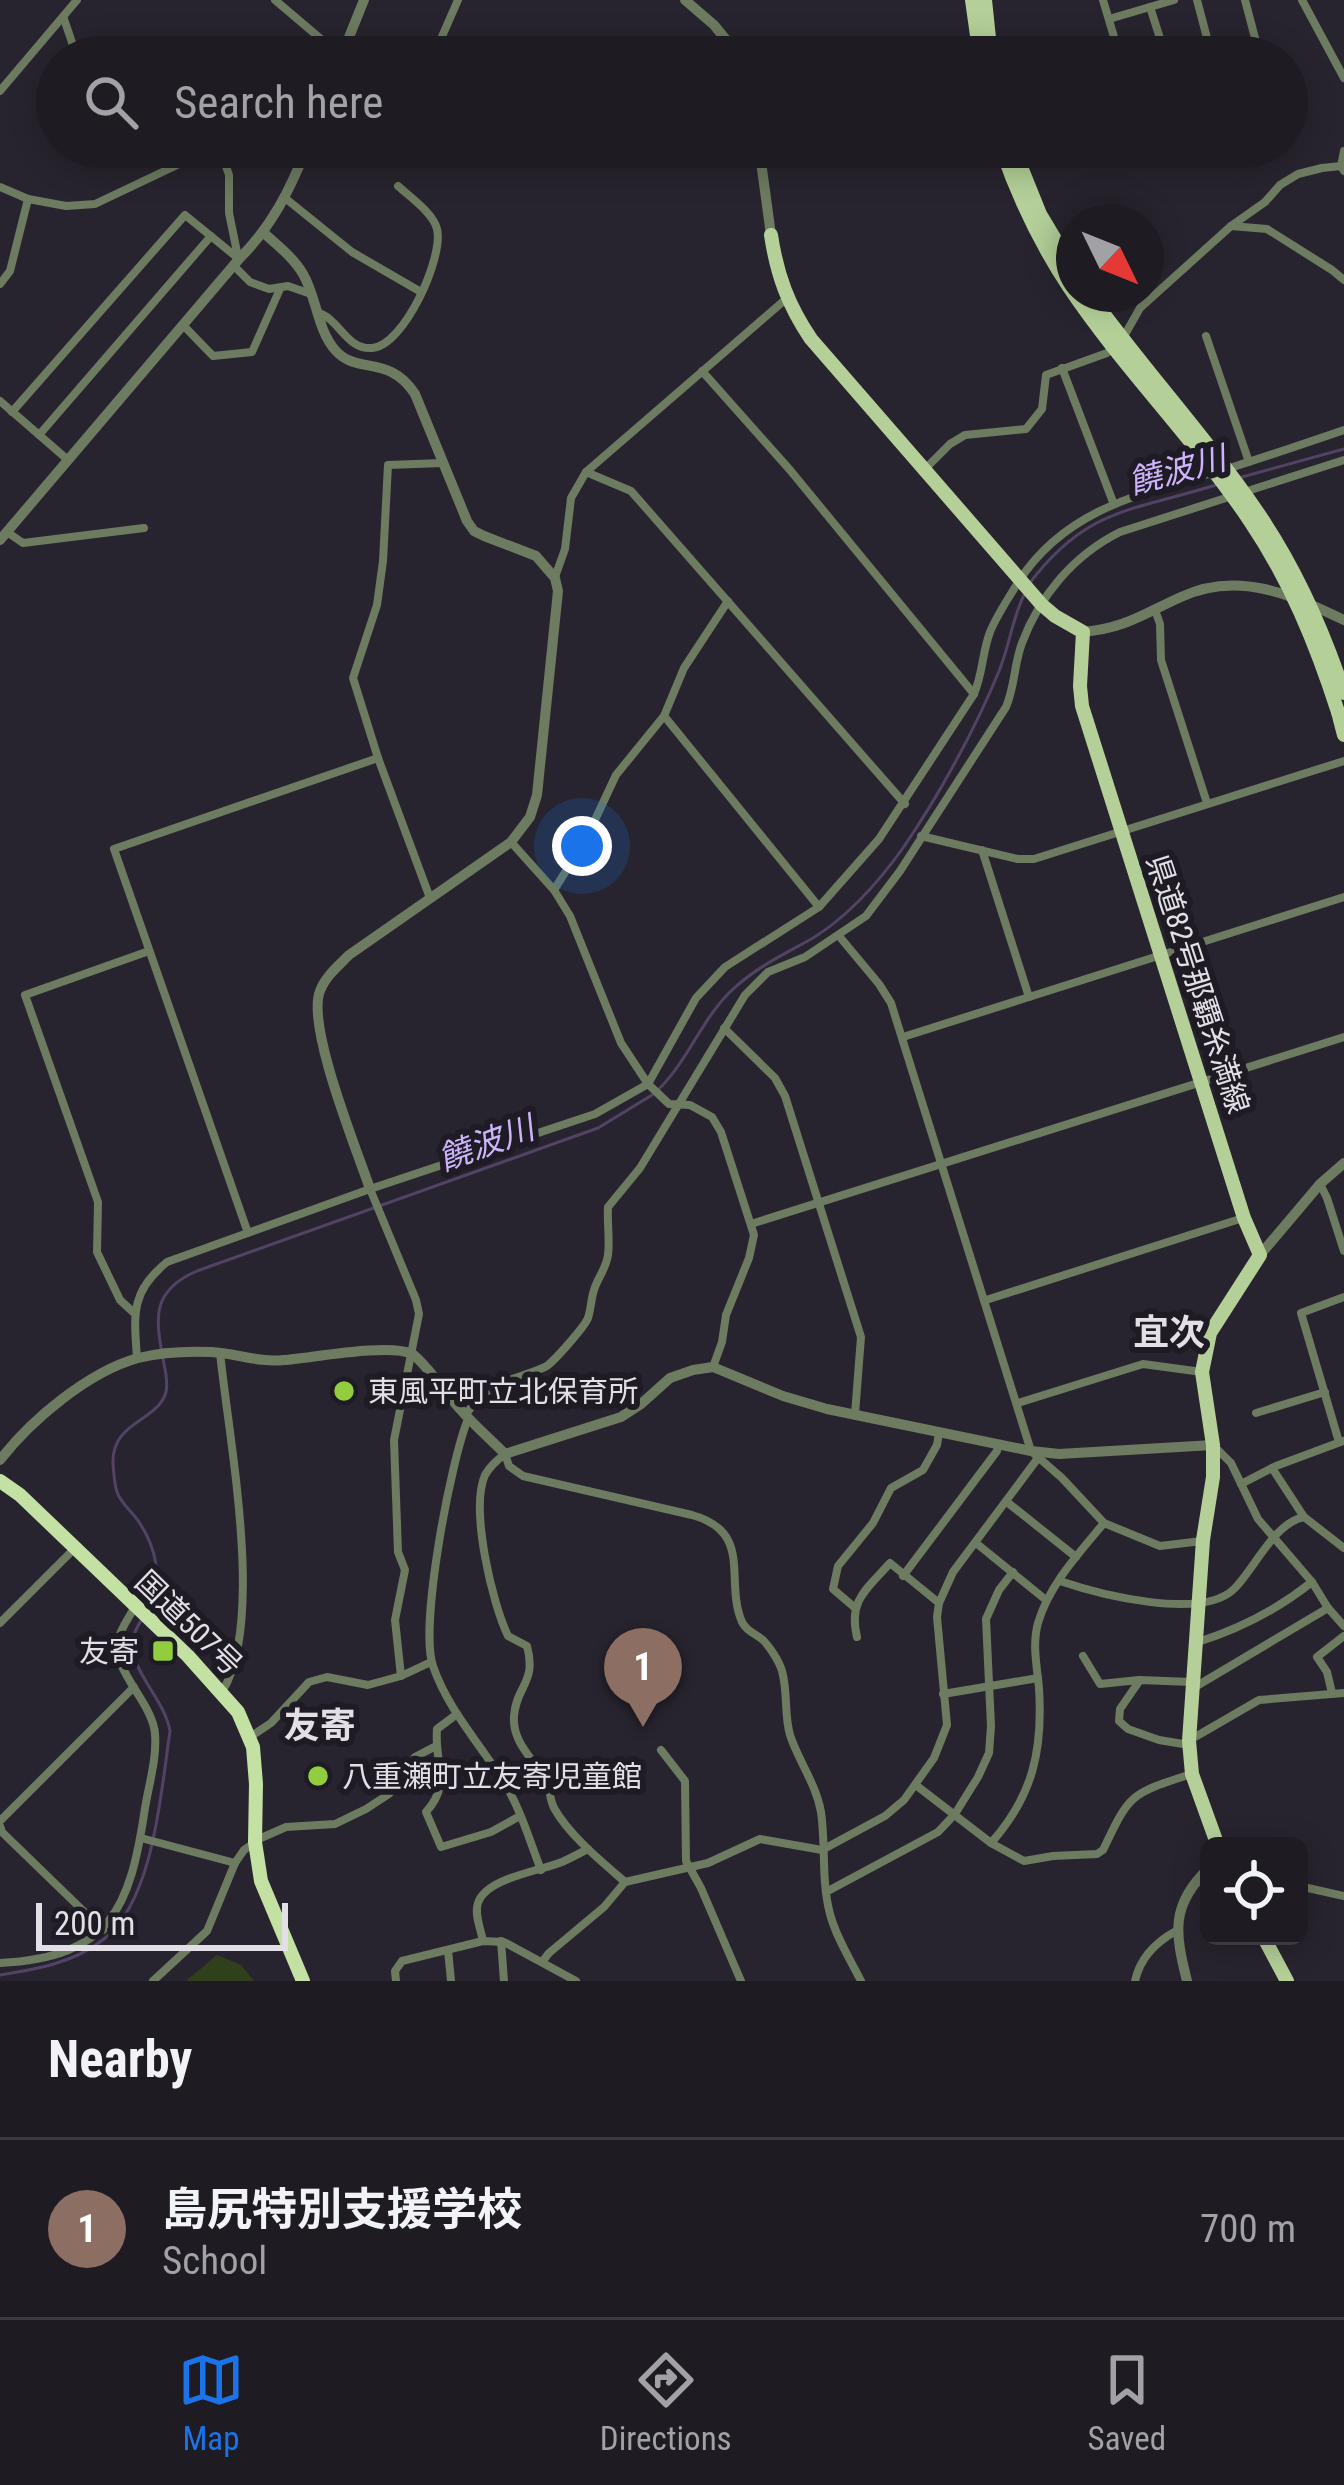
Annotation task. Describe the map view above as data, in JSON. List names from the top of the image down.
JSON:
{
  "streets": {
    "highway": ["国道507号"],
    "main road": ["県道82号那覇糸満線"]
  },
  "districts": ["宜次", "友寄"],
  "water": ["饒波川"],
  "places": {
    "other": ["東風平町立北保育所", "八重瀬町立友寄児童館"],
    "transit": ["友寄"]
  },
  "scale_bar": "200 m",
  "north": "bottom right",
  "page": {
    "search": "Search here",
    "pins": "1",
    "scale": "200 m",
    "heading": "Nearby",
    "list": [
      {
        "mark": "1",
        "name": "島尻特別支援学校",
        "note": "School",
        "value": "700 m"
      }
    ],
    "nav": ["Map", "Directions", "Saved"]
  }
}
